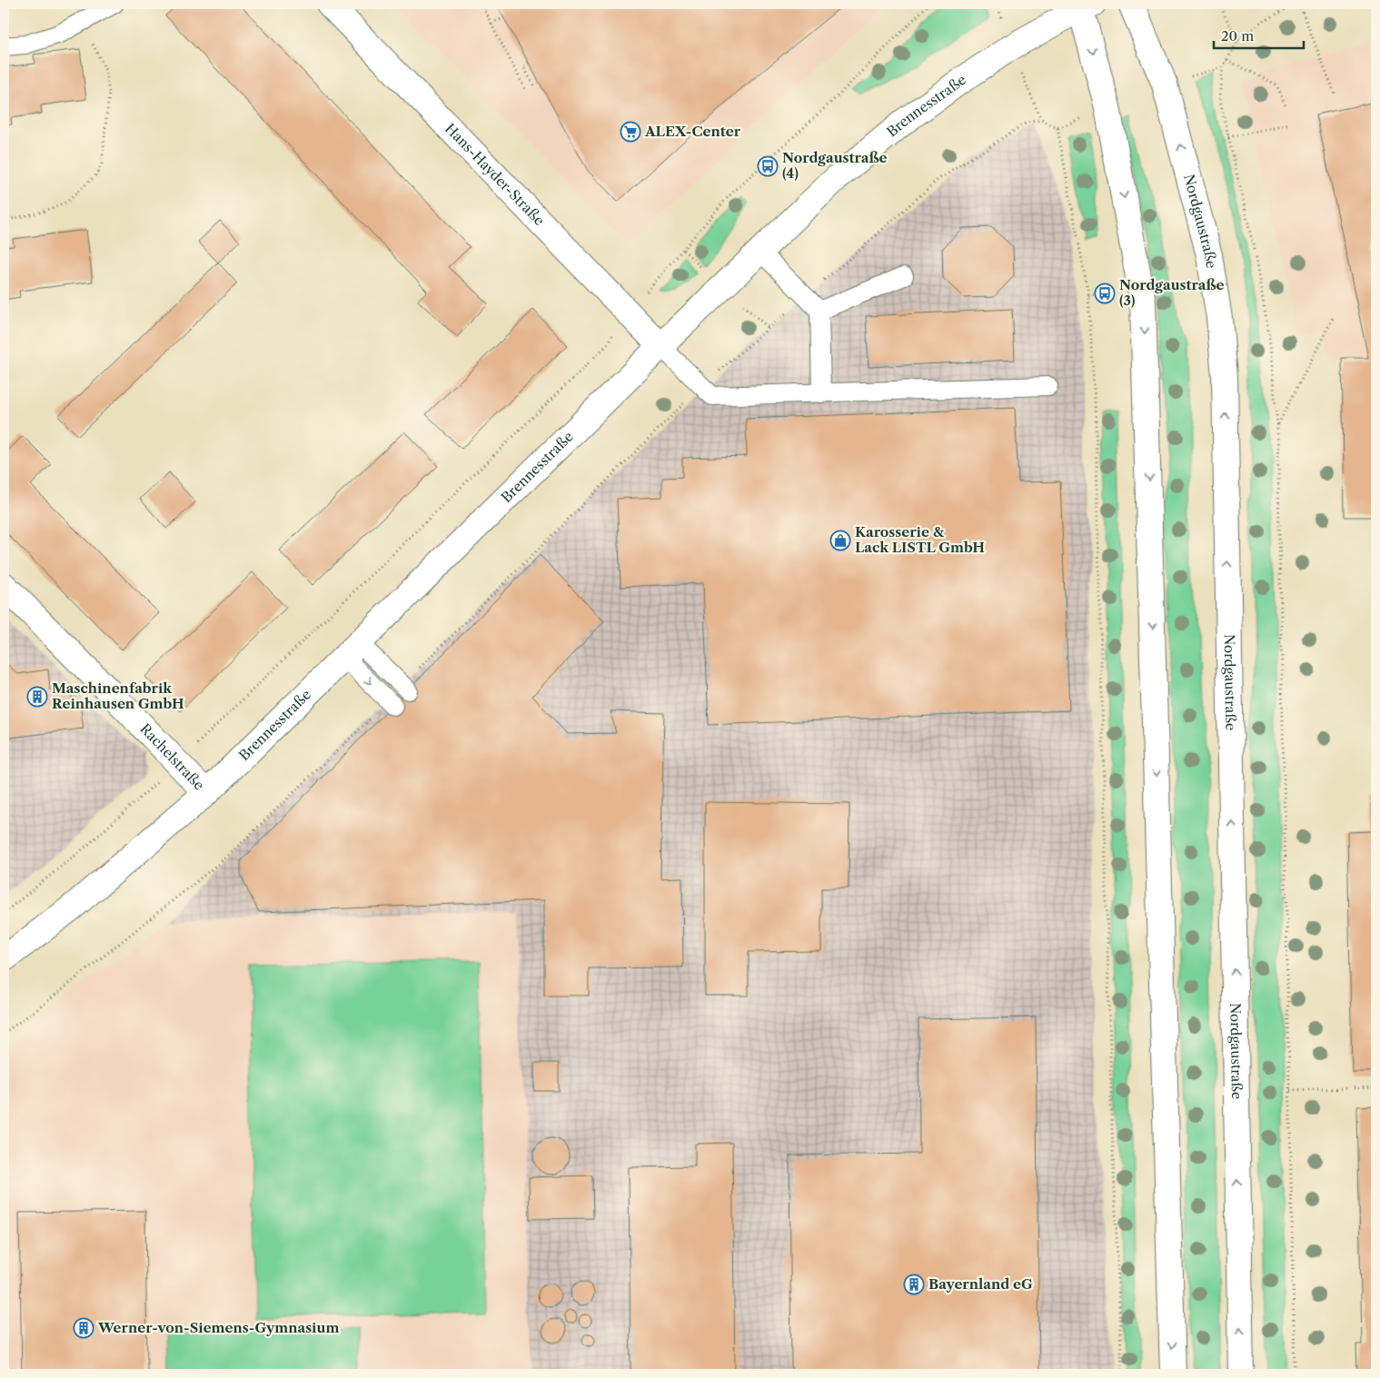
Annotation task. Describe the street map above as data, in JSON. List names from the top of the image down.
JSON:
{
  "streets": {
    "main road": [
      "Brennesstraße",
      "Hans-Hayder-Straße",
      "Nordgaustraße",
      "Rachelstraße"
    ]
  },
  "crossings": [
    ["Brennesstraße", "Hans-Hayder-Straße"],
    ["Brennesstraße", "Rachelstraße"]
  ],
  "places": {
    "supermarket": ["ALEX-Center"],
    "bus stop": ["Nordgaustraße (4)", "Nordgaustraße (3)"],
    "shop": ["Karosserie & Lack LISTL GmbH"],
    "building": ["Maschinenfabrik Reinhausen GmbH", "Bayernland eG", "Werner-von-Siemens-Gymnasium"]
  },
  "scale_bar": "20 m"
}
